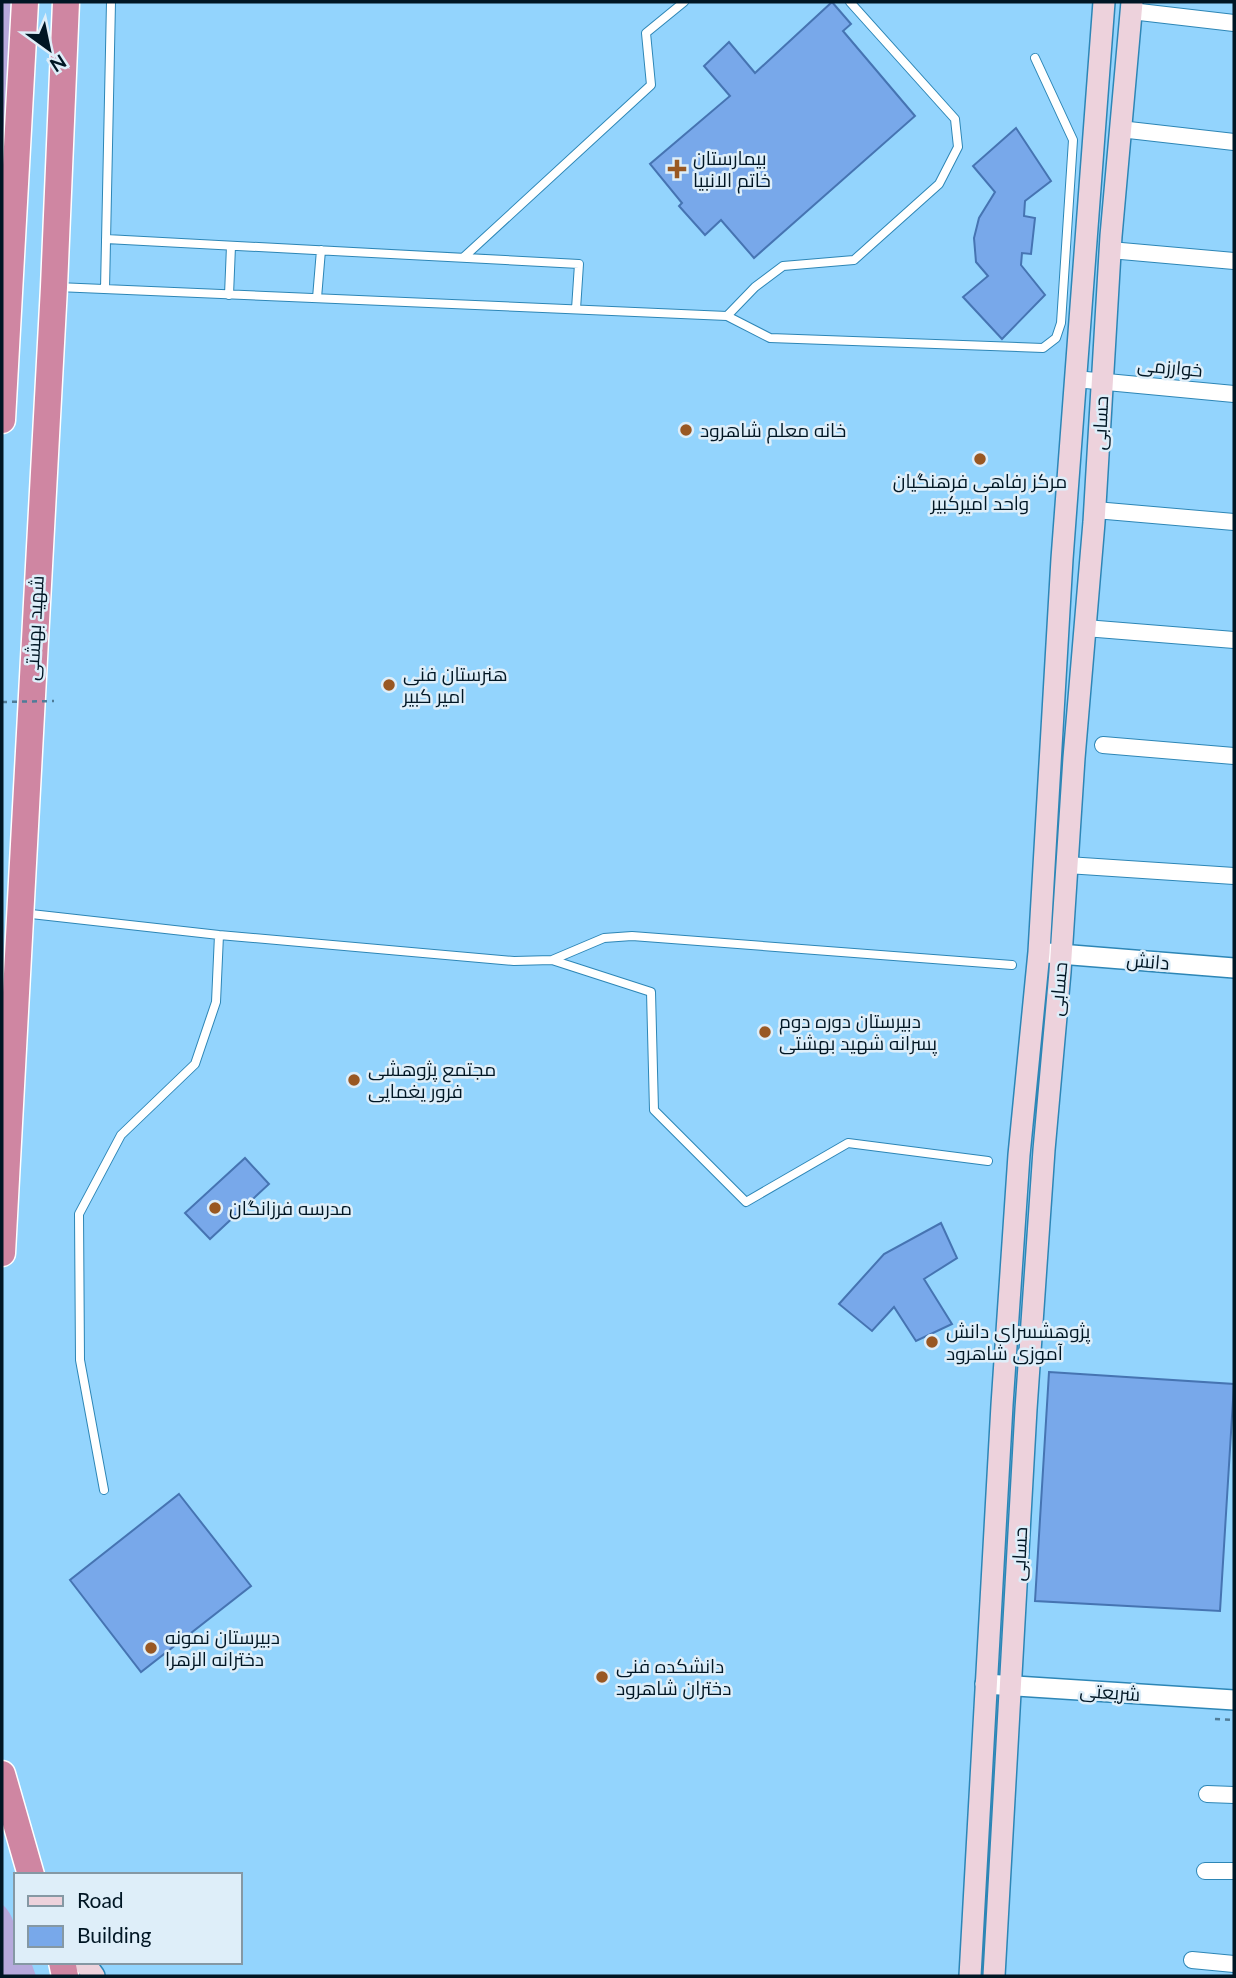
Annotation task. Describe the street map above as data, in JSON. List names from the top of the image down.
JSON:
{
  "streets": {
    "highway": ["شهید بهشتی"],
    "main road": ["حسابی"],
    "street": ["خوارزمی", "دانش", "شریعتی"]
  },
  "crossings": [
    ["خوارزمی", "حسابی"],
    ["حسابی", "دانش"],
    ["حسابی", "شریعتی"]
  ],
  "places": {
    "health": ["بیمارستان خاتم الانبیا"],
    "other": [
      "خانه معلم شاهرود",
      "مرکز رفاهی فرهنگیان واحد امیرکبیر",
      "هنرستان فنی امیر کبیر",
      "دبیرستان دوره دوم پسرانه شهید بهشتی",
      "مجتمع پژوهشی فرور یغمایی",
      "مدرسه فرزانگان",
      "پژوهشسرای دانش آموزی شاهرود",
      "دبیرستان نمونه دخترانه الزهرا",
      "دانشکده فنی دختران شاهرود"
    ]
  },
  "legend": ["Road", "Building"],
  "north": "bottom right"
}
